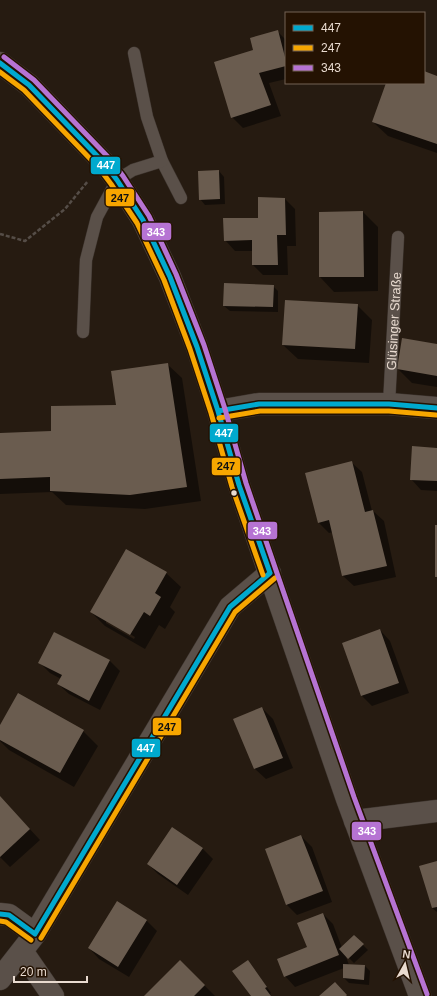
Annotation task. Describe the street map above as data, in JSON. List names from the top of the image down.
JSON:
{
  "streets": {
    "lane": ["Glüsinger Straße"]
  },
  "lines": ["transit line 343", "transit line 447", "transit line 247"],
  "legend": ["447", "247", "343"],
  "scale_bar": "20 m",
  "north": "top"
}
